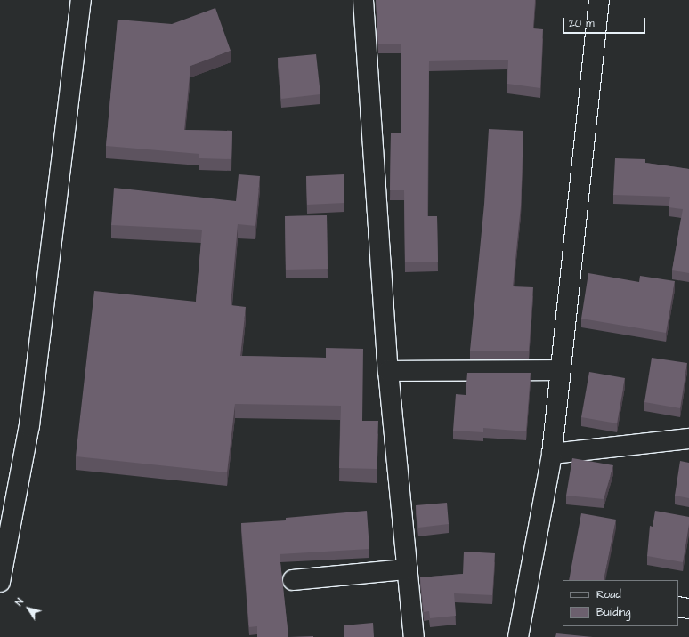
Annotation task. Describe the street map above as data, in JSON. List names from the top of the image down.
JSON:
{
  "legend": ["Road", "Building"],
  "scale_bar": "20 m",
  "north": "top left"
}
